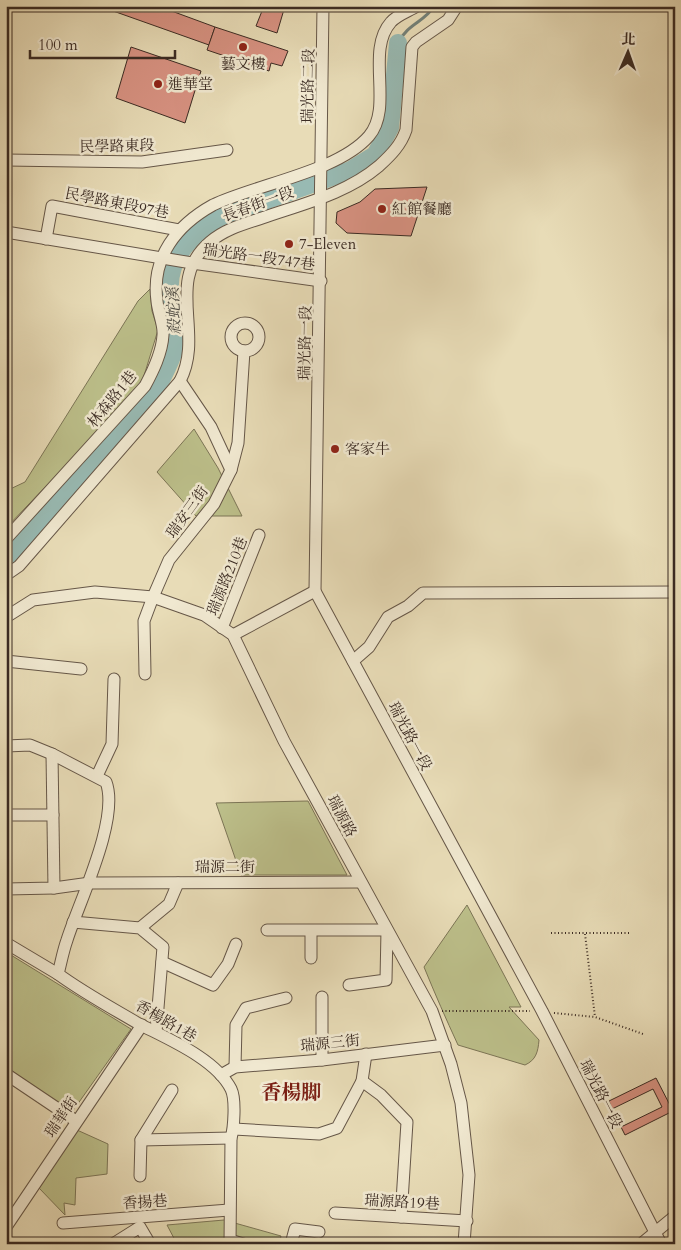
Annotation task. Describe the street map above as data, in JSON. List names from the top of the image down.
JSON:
{
  "streets": {
    "street": [
      "瑞光路二段",
      "民學路東段",
      "民學路東段97巷",
      "長春街一段",
      "瑞光路一段747巷",
      "瑞光路一段",
      "林森路1巷",
      "瑞安三街",
      "瑞源路210巷",
      "瑞源路",
      "瑞源二街",
      "香楊路1巷",
      "瑞源三街",
      "瑞華街",
      "香揚巷",
      "瑞源路19巷"
    ]
  },
  "crossings": [
    ["瑞光路二段", "長春街一段"],
    ["瑞光路二段", "瑞光路一段"],
    ["瑞光路二段", "林森路1巷"],
    ["民學路東段97巷", "林森路1巷"],
    ["長春街一段", "瑞光路一段747巷"],
    ["長春街一段", "瑞光路一段"],
    ["瑞光路一段747巷", "瑞光路一段"],
    ["瑞光路一段747巷", "林森路1巷"],
    ["瑞源路", "瑞源二街"],
    ["瑞源路", "瑞源三街"],
    ["瑞源路", "瑞源路19巷"],
    ["香楊路1巷", "瑞源三街"],
    ["香楊路1巷", "瑞華街"],
    ["香楊路1巷", "香揚巷"]
  ],
  "districts": ["香楊脚"],
  "water": ["殺蛇溪"],
  "places": [
    "藝文樓",
    "進華堂",
    "紅館餐廳",
    "7-Eleven",
    "客家牛"
  ],
  "scale_bar": "100 m",
  "north": "top"
}
